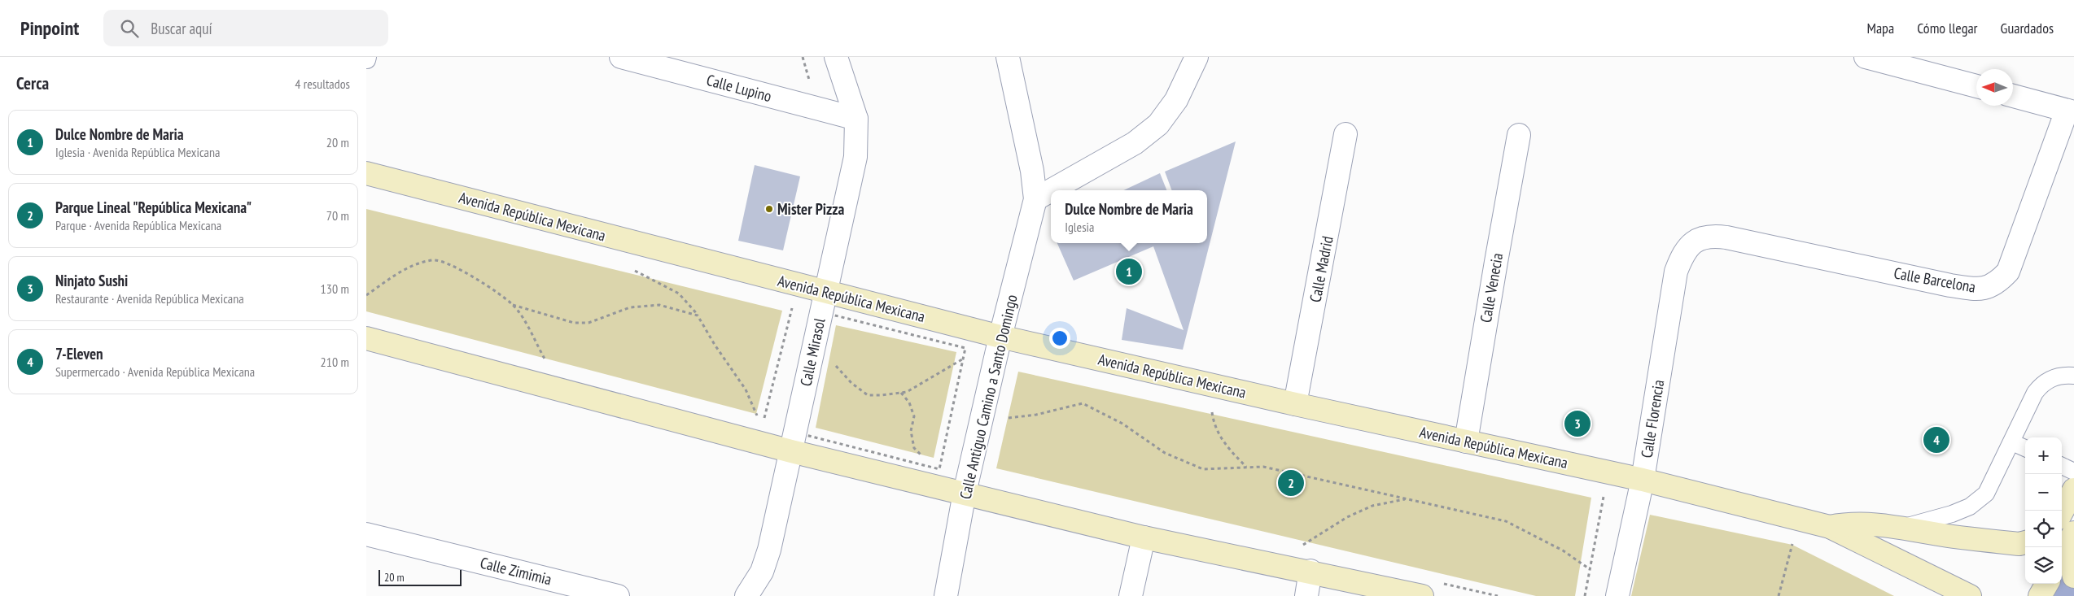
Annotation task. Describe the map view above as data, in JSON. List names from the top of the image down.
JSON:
{
  "streets": {
    "main road": ["Avenida República Mexicana"],
    "street": [
      "Calle Lupino",
      "Calle Madrid",
      "Calle Barcelona",
      "Calle Venecia",
      "Calle Mirasol",
      "Calle Antiguo Camino a Santo Domingo",
      "Calle Florencia",
      "Calle Zimimia"
    ]
  },
  "crossings": [
    ["Calle Lupino", "Calle Mirasol"],
    ["Avenida República Mexicana", "Calle Madrid"],
    ["Avenida República Mexicana", "Calle Venecia"],
    ["Avenida República Mexicana", "Calle Mirasol"],
    ["Avenida República Mexicana", "Calle Antiguo Camino a Santo Domingo"],
    ["Avenida República Mexicana", "Calle Florencia"],
    ["Calle Barcelona", "Calle Florencia"]
  ],
  "places": ["Mister Pizza"],
  "scale_bar": "20 m",
  "north": "left",
  "page": {
    "header": "Pinpoint",
    "search": "Buscar aquí",
    "nav": ["Mapa", "Cómo llegar", "Guardados"],
    "heading": ["Cerca", "4 resultados"],
    "list": [
      {
        "mark": "1",
        "name": "Dulce Nombre de Maria",
        "note": "Iglesia · Avenida República Mexicana",
        "value": "20 m"
      },
      {
        "mark": "2",
        "name": "Parque Lineal \"República Mexicana\"",
        "note": "Parque · Avenida República Mexicana",
        "value": "70 m"
      },
      {
        "mark": "3",
        "name": "Ninjato Sushi",
        "note": "Restaurante · Avenida República Mexicana",
        "value": "130 m"
      },
      {
        "mark": "4",
        "name": "7-Eleven",
        "note": "Supermercado · Avenida República Mexicana",
        "value": "210 m"
      }
    ],
    "popup": ["Dulce Nombre de Maria", "Iglesia"],
    "pins": [
      "1",
      "3",
      "4",
      "2"
    ],
    "map_buttons": ["+", "−"],
    "scale": "20 m"
  }
}
